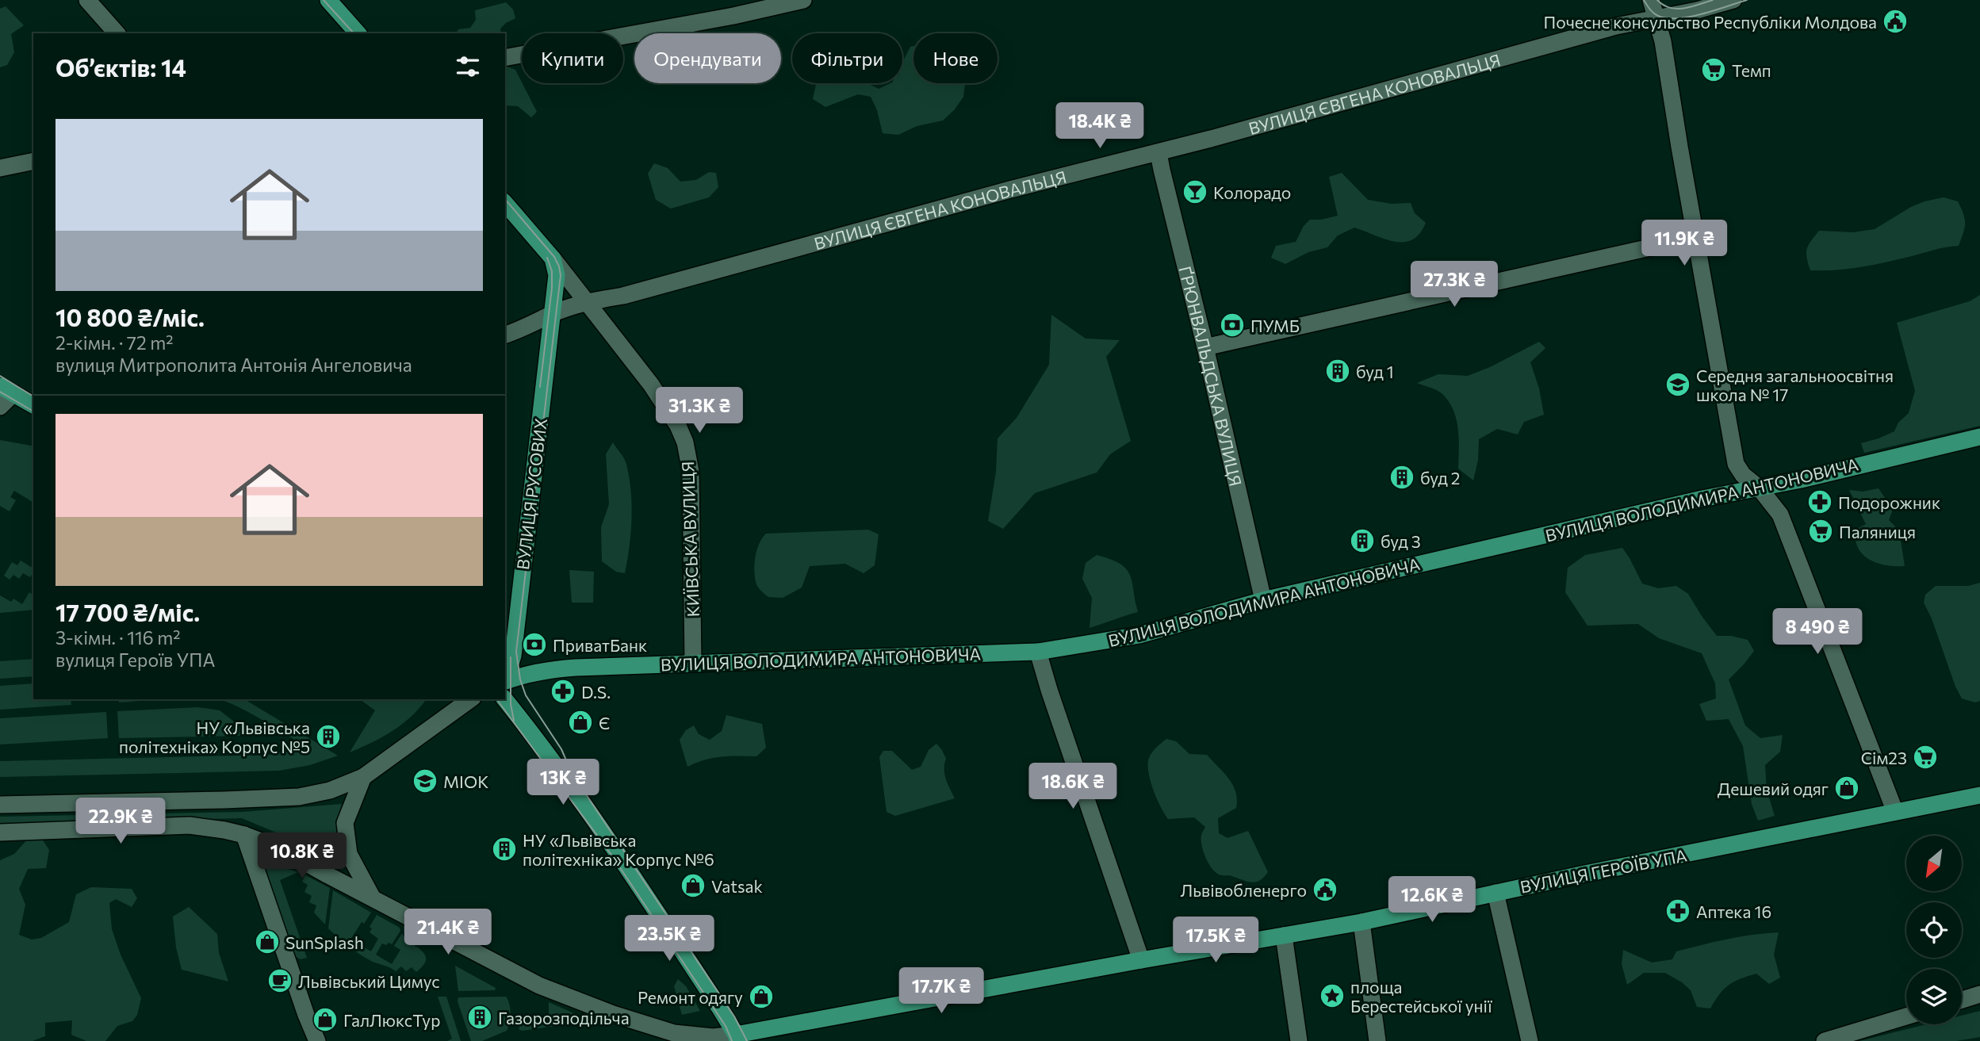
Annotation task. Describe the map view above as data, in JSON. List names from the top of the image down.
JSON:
{
  "streets": {
    "main road": [
      "ВУЛИЦЯ РУСОВИХ",
      "ВУЛИЦЯ ВОЛОДИМИРА АНТОНОВИЧА",
      "КИЇВСЬКА ВУЛИЦЯ",
      "ВУЛИЦЯ ГЕРОЇВ УПА"
    ],
    "street": ["ВУЛИЦЯ ЄВГЕНА КОНОВАЛЬЦЯ", "ҐРЮНВАЛЬДСЬКА ВУЛИЦЯ"]
  },
  "crossings": [
    ["ВУЛИЦЯ ЄВГЕНА КОНОВАЛЬЦЯ", "ҐРЮНВАЛЬДСЬКА ВУЛИЦЯ"],
    ["ВУЛИЦЯ ЄВГЕНА КОНОВАЛЬЦЯ", "ВУЛИЦЯ РУСОВИХ"],
    ["ВУЛИЦЯ ЄВГЕНА КОНОВАЛЬЦЯ", "КИЇВСЬКА ВУЛИЦЯ"],
    ["ҐРЮНВАЛЬДСЬКА ВУЛИЦЯ", "ВУЛИЦЯ ВОЛОДИМИРА АНТОНОВИЧА"],
    ["ВУЛИЦЯ ВОЛОДИМИРА АНТОНОВИЧА", "КИЇВСЬКА ВУЛИЦЯ"]
  ],
  "places": {
    "public building": ["Почесне консульство Республіки Молдова", "Львівобленерго"],
    "supermarket": ["Темп", "Паляниця", "Сім23"],
    "bar": ["Колорадо"],
    "bank": ["ПУМБ", "ПриватБанк"],
    "building": [
      "буд 1",
      "буд 2",
      "буд 3",
      "НУ «Львівська політехніка» Корпус №5",
      "НУ «Львівська політехніка» Корпус №6",
      "Газорозподільча"
    ],
    "school or university": ["Середня загальноосвітня школа № 17", "МІОК"],
    "pharmacy": ["Подорожник", "D.S.", "Аптека 16"],
    "shop": [
      "Є",
      "Дешевий одяг",
      "Vatsak",
      "SunSplash",
      "Ремонт одягу",
      "ГалЛюксТур"
    ],
    "cafe": ["Львівський Цимус"],
    "place": ["площа Берестейської унії"]
  },
  "north": "bottom left",
  "page": {
    "chip": [
      "Купити",
      "Орендувати",
      "Фільтри",
      "Нове"
    ],
    "heading": "Об’єктів: 14",
    "list": [
      {
        "name": "10 800 ₴/міс.",
        "note": "2-кімн. · 72 m² · вулиця Митрополита Антонія Ангеловича"
      },
      {
        "name": "17 700 ₴/міс.",
        "note": "3-кімн. · 116 m² · вулиця Героїв УПА"
      }
    ],
    "price": [
      "18.4K ₴",
      "11.9K ₴",
      "27.3K ₴",
      "31.3K ₴",
      "8 490 ₴",
      "13K ₴",
      "18.6K ₴",
      "22.9K ₴",
      "10.8K ₴",
      "12.6K ₴",
      "21.4K ₴",
      "23.5K ₴",
      "17.5K ₴",
      "17.7K ₴"
    ]
  }
}
